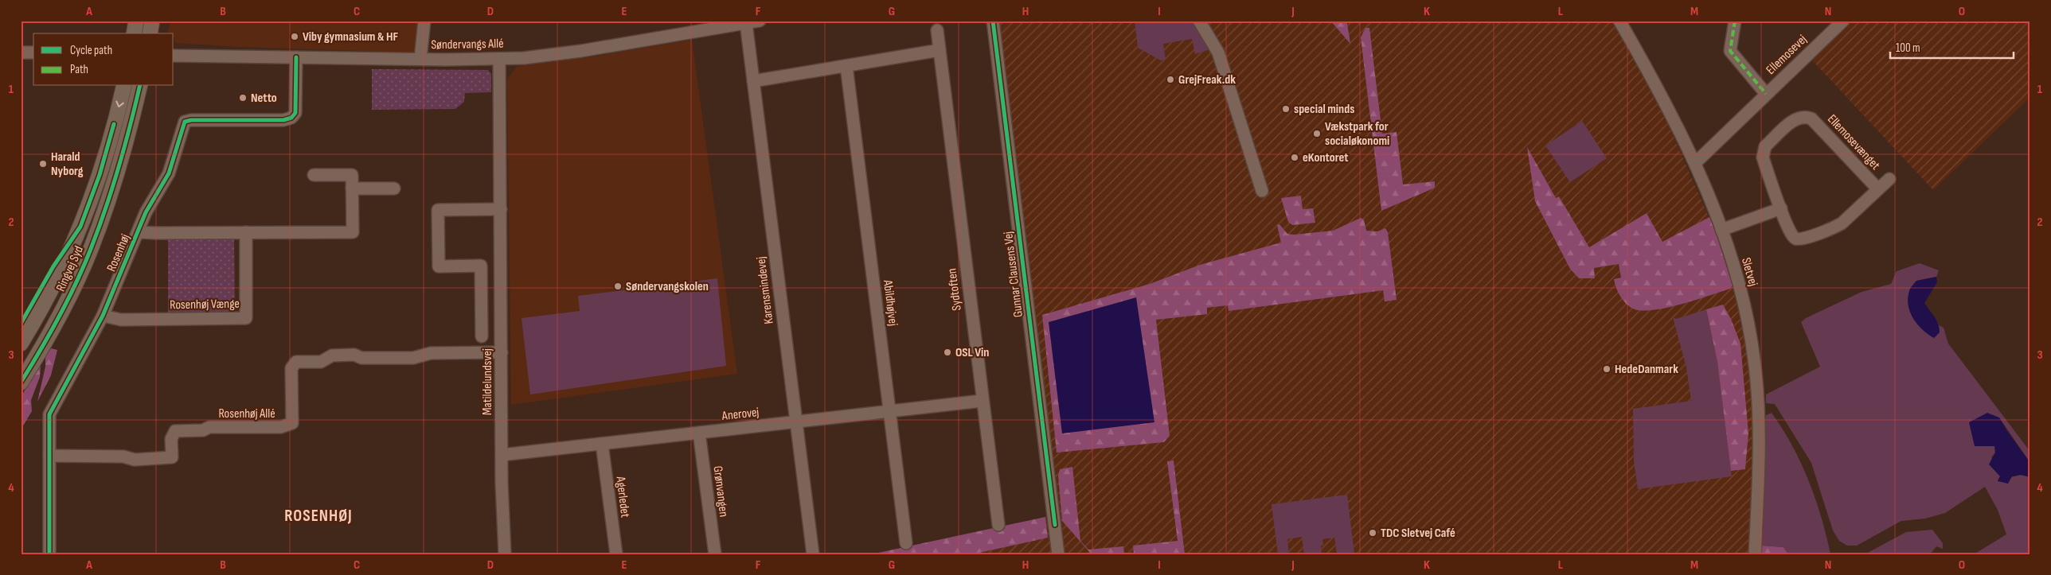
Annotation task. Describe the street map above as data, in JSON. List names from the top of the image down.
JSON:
{
  "streets": {
    "main road": ["Ringvej Syd"],
    "street": [
      "Søndervangs Allé",
      "Ellemosevej",
      "Ellemosevænget",
      "Rosenhøj",
      "Sletvej",
      "Gunnar Clausens Vej",
      "Sydtoften",
      "Karensmindevej",
      "Abildhøjvej",
      "Rosenhøj Vænge",
      "Matildelundsvej",
      "Rosenhøj Allé",
      "Anerovej",
      "Grønvangen",
      "Agerledet"
    ]
  },
  "crossings": [
    ["Søndervangs Allé", "Rosenhøj"],
    ["Søndervangs Allé", "Karensmindevej"],
    ["Søndervangs Allé", "Matildelundsvej"],
    ["Ellemosevej", "Sletvej"],
    ["Rosenhøj", "Rosenhøj Vænge"],
    ["Rosenhøj", "Rosenhøj Allé"],
    ["Sydtoften", "Anerovej"],
    ["Karensmindevej", "Anerovej"],
    ["Abildhøjvej", "Anerovej"],
    ["Matildelundsvej", "Rosenhøj Allé"],
    ["Matildelundsvej", "Anerovej"],
    ["Anerovej", "Grønvangen"],
    ["Anerovej", "Agerledet"]
  ],
  "districts": ["ROSENHØJ"],
  "places": [
    "Viby gymnasium & HF",
    "GrejFreak.dk",
    "Netto",
    "special minds",
    "Vækstpark for socialøkonomi",
    "eKontoret",
    "Harald Nyborg",
    "Søndervangskolen",
    "OSL Vin",
    "HedeDanmark",
    "TDC Sletvej Café"
  ],
  "legend": ["Cycle path", "Path"],
  "scale_bar": "100 m",
  "grid": {
    "columns": [
      "A",
      "B",
      "C",
      "D",
      "E",
      "F",
      "G",
      "H",
      "I",
      "J",
      "K",
      "L",
      "M",
      "N",
      "O"
    ],
    "rows": [
      "1",
      "2",
      "3",
      "4"
    ]
  }
}
